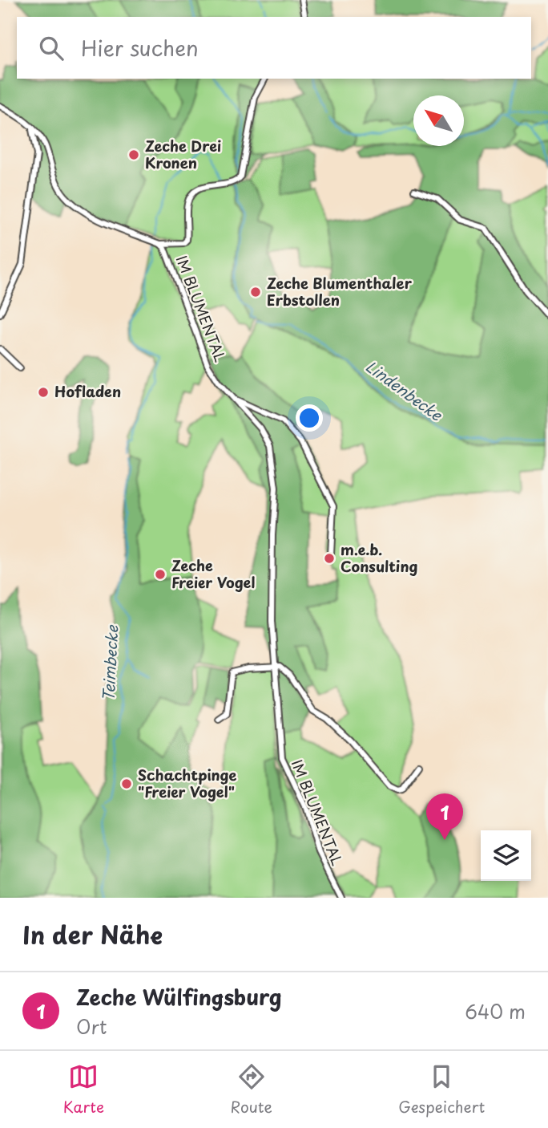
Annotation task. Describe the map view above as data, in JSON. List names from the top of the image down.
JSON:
{
  "streets": {
    "street": ["IM BLUMENTAL"]
  },
  "water": ["Lindenbecke", "Teimbecke"],
  "places": [
    "Zeche Drei Kronen",
    "Zeche Blumenthaler Erbstollen",
    "Hofladen",
    "m.e.b. Consulting",
    "Zeche Freier Vogel",
    "Schachtpinge \"Freier Vogel\""
  ],
  "north": "top left",
  "page": {
    "search": "Hier suchen",
    "pins": "1",
    "heading": "In der Nähe",
    "list": [
      {
        "mark": "1",
        "name": "Zeche Wülfingsburg",
        "note": "Ort",
        "value": "640 m"
      }
    ],
    "nav": ["Karte", "Route", "Gespeichert"]
  }
}
